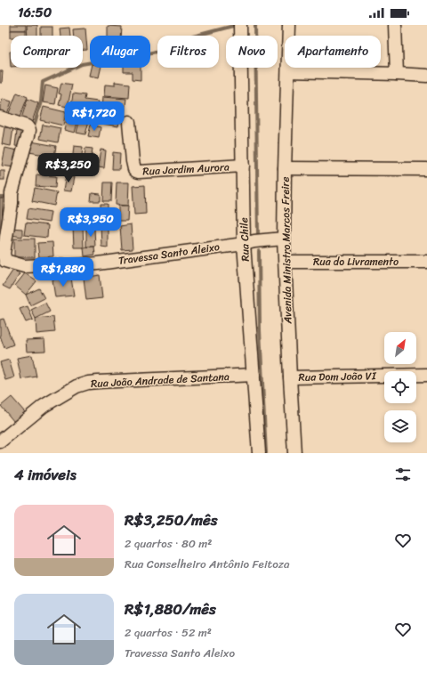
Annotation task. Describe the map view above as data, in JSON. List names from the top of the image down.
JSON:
{
  "streets": {
    "street": [
      "Rua Jardim Aurora",
      "Rua Chile",
      "Avenida Ministro Marcos Freire",
      "Travessa Santo Aleixo",
      "Rua do Livramento",
      "Rua Dom João VI",
      "Rua João Andrade de Santana"
    ]
  },
  "crossings": [
    ["Rua Jardim Aurora", "Rua Chile"],
    ["Rua Chile", "Travessa Santo Aleixo"],
    ["Rua Chile", "Rua João Andrade de Santana"],
    ["Avenida Ministro Marcos Freire", "Rua do Livramento"],
    ["Avenida Ministro Marcos Freire", "Rua Dom João VI"]
  ],
  "north": "top right",
  "page": {
    "status": "16:50",
    "chip": [
      "Comprar",
      "Alugar",
      "Filtros",
      "Novo",
      "Apartamento"
    ],
    "price": [
      "R$1,720",
      "R$3,250",
      "R$3,950",
      "R$1,880"
    ],
    "heading": "4 imóveis",
    "list": [
      {
        "name": "R$3,250/mês",
        "note": "2 quartos · 80 m² · Rua Conselheiro Antônio Feitoza"
      },
      {
        "name": "R$1,880/mês",
        "note": "2 quartos · 52 m² · Travessa Santo Aleixo"
      }
    ]
  }
}
